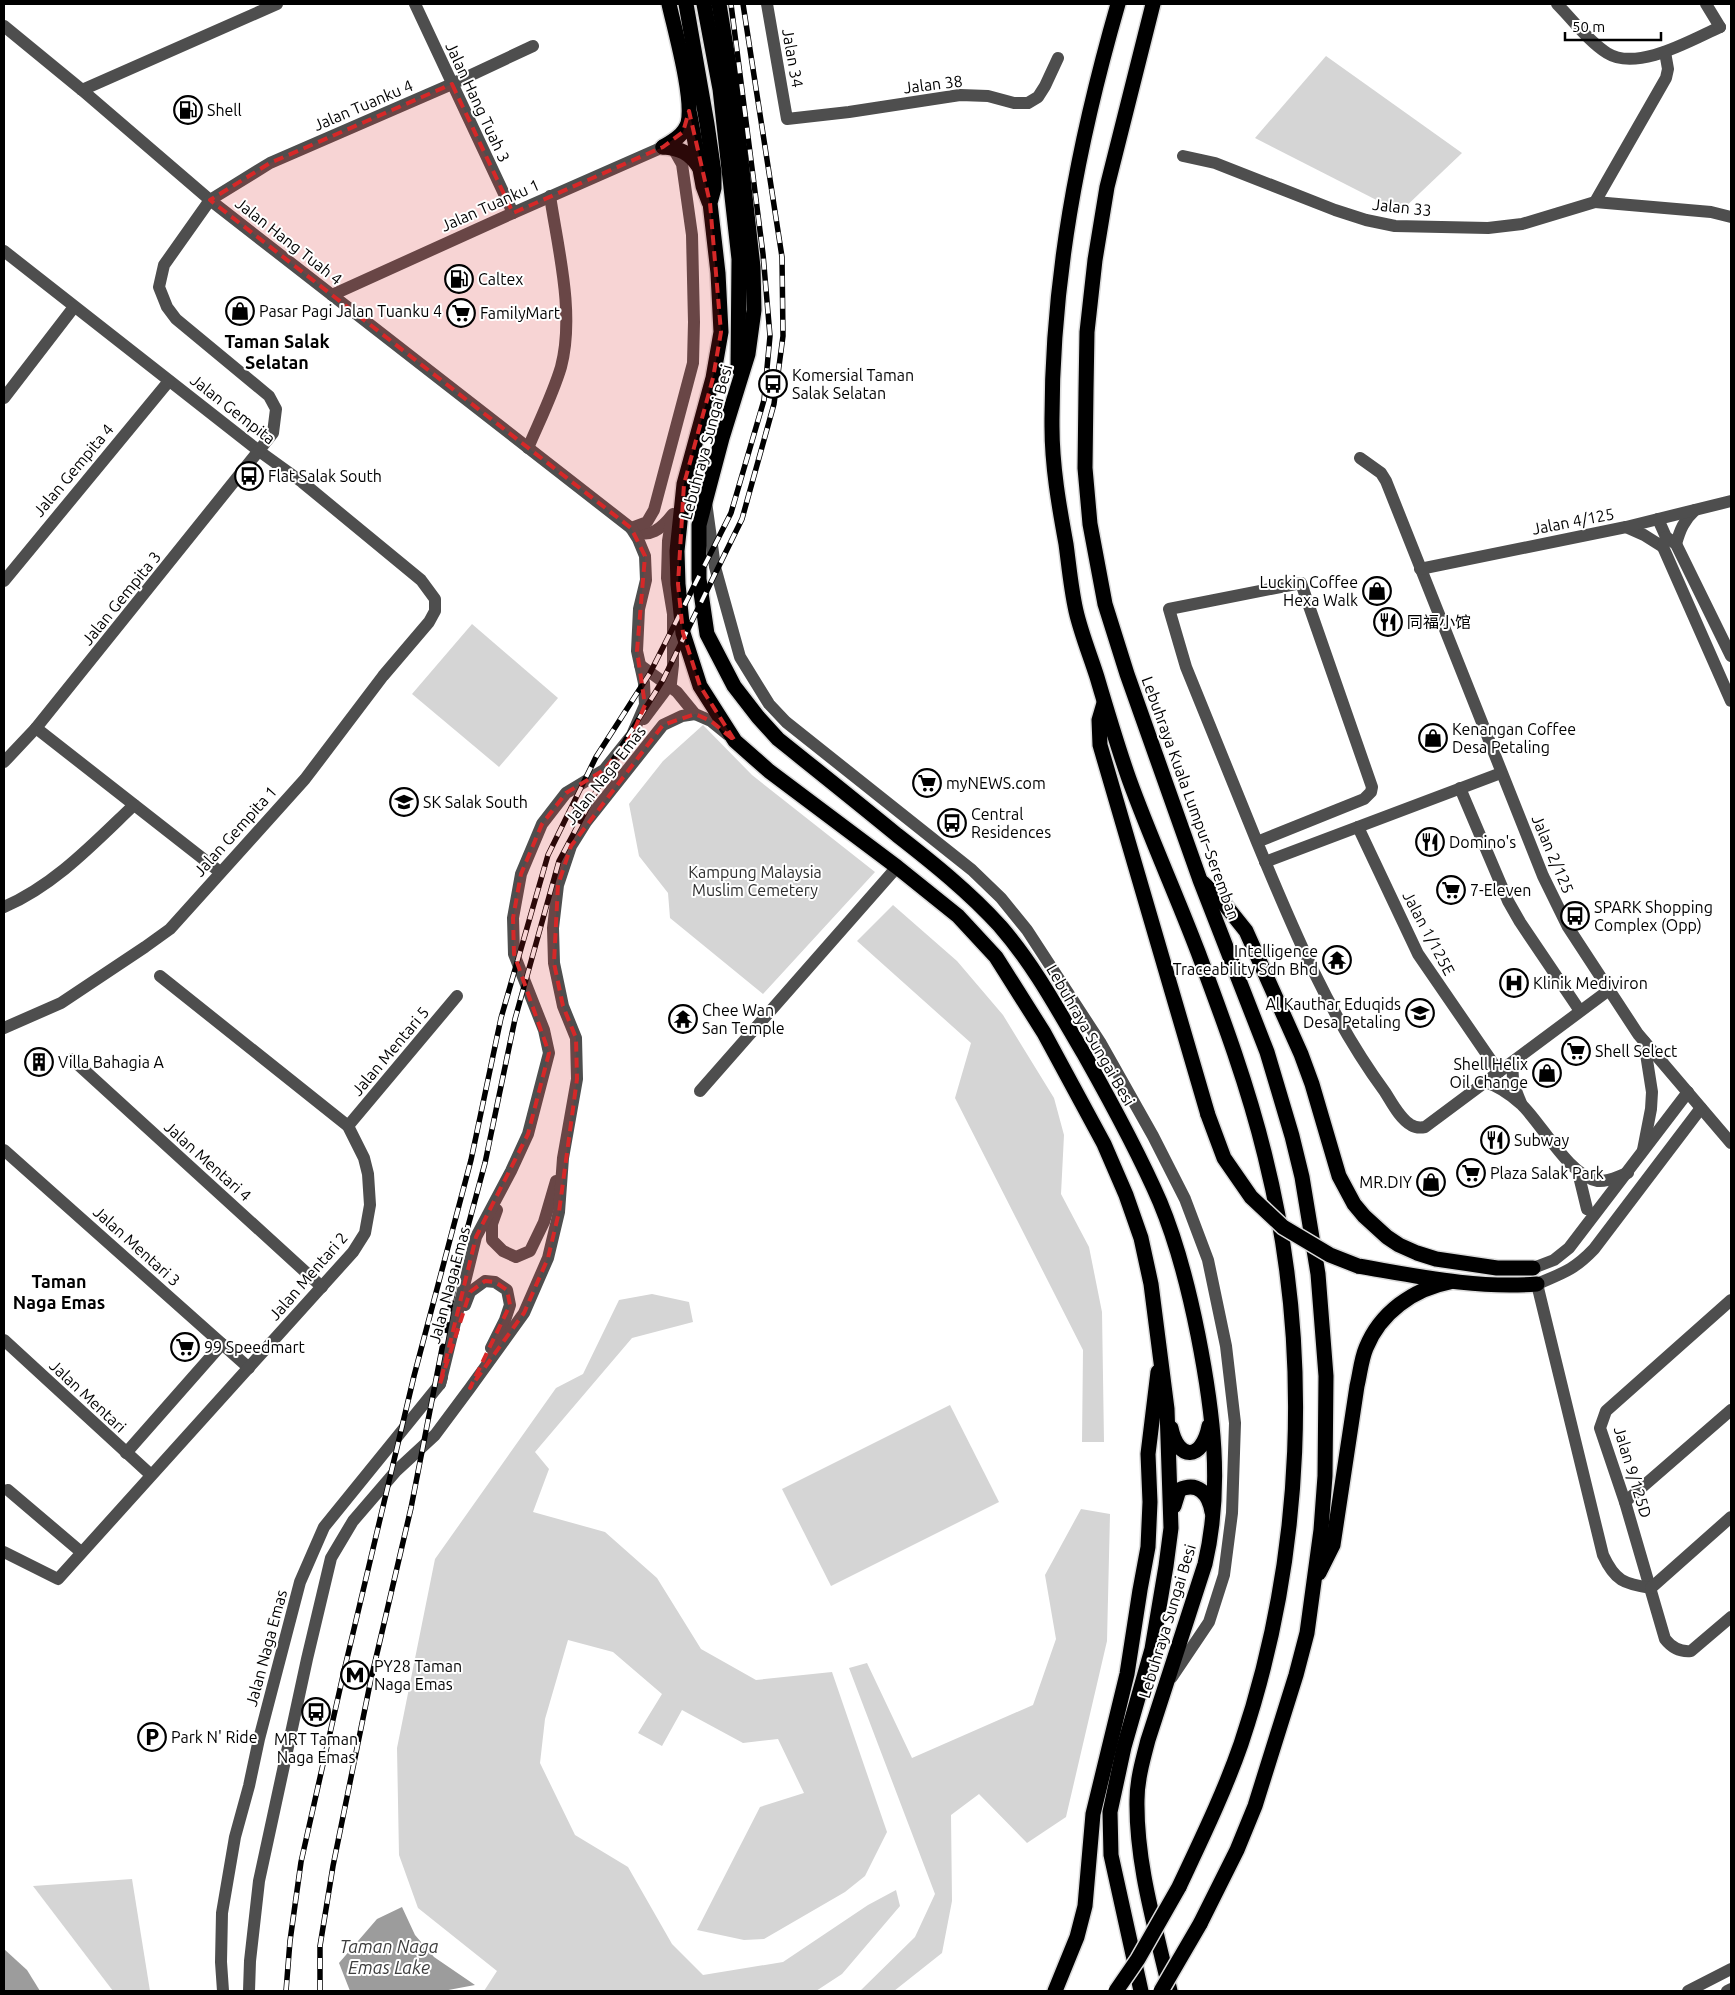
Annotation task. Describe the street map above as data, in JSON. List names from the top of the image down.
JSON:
{
  "streets": {
    "highway": ["Lebuhraya Sungai Besi", "Lebuhraya Kuala Lumpur–Seremban"],
    "street": [
      "Jalan 34",
      "Jalan 38",
      "Jalan Hang Tuah 3",
      "Jalan Tuanku 4",
      "Jalan Tuanku 1",
      "Jalan 33",
      "Jalan Hang Tuah 4",
      "Jalan Gempita",
      "Jalan Gempita 4",
      "Jalan 4/125",
      "Jalan Gempita 3",
      "Jalan Naga Emas",
      "Jalan Gempita 1",
      "Jalan 2/125",
      "Jalan 1/125E",
      "Jalan Mentari 5",
      "Jalan Mentari 4",
      "Jalan Mentari 3",
      "Jalan Mentari 2",
      "Jalan Mentari",
      "Jalan 9/125D"
    ]
  },
  "crossings": [
    ["Jalan 34", "Jalan 38"],
    ["Jalan Hang Tuah 3", "Jalan Tuanku 4"],
    ["Jalan Hang Tuah 3", "Jalan Tuanku 1"],
    ["Jalan Tuanku 4", "Jalan Hang Tuah 4"],
    ["Jalan Tuanku 4", "Jalan Gempita 3"],
    ["Jalan Tuanku 1", "Jalan Hang Tuah 4"],
    ["Jalan Hang Tuah 4", "Jalan Gempita 3"],
    ["Jalan Hang Tuah 4", "Jalan Naga Emas"],
    ["Jalan Gempita", "Jalan Gempita 4"],
    ["Jalan Gempita", "Jalan Gempita 3"],
    ["Jalan Gempita", "Jalan Gempita 1"],
    ["Jalan 4/125", "Jalan 2/125"],
    ["Jalan Mentari 5", "Jalan Mentari 2"],
    ["Jalan Mentari 4", "Jalan Mentari 2"],
    ["Jalan Mentari 3", "Jalan Mentari 2"],
    ["Jalan Mentari 2", "Jalan Mentari"]
  ],
  "districts": ["Taman Salak Selatan", "Taman Naga Emas"],
  "water": ["Taman Naga Emas Lake"],
  "parks": ["Kampung Malaysia Muslim Cemetery"],
  "places": {
    "fuel station": ["Shell", "Caltex"],
    "shop": [
      "Pasar Pagi Jalan Tuanku 4",
      "Luckin Coffee Hexa Walk",
      "Kenangan Coffee Desa Petaling",
      "Shell Helix Oil Change",
      "MR.DIY"
    ],
    "supermarket": [
      "FamilyMart",
      "myNEWS.com",
      "7-Eleven",
      "Shell Select",
      "Plaza Salak Park",
      "99 Speedmart"
    ],
    "bus stop": [
      "Komersial Taman Salak Selatan",
      "Flat Salak South",
      "Central Residences",
      "SPARK Shopping Complex (Opp)",
      "MRT Taman Naga Emas"
    ],
    "restaurant": ["同福小馆", "Domino's", "Subway"],
    "school or university": ["SK Salak South", "Al Kauthar Eduqids Desa Petaling"],
    "temple": ["Intelligence Traceability Sdn Bhd", "Chee Wan San Temple"],
    "hospital": ["Klinik Mediviron"],
    "building": ["Villa Bahagia A"],
    "metro station": ["PY28 Taman Naga Emas"],
    "parking": ["Park N' Ride"]
  },
  "scale_bar": "50 m"
}
